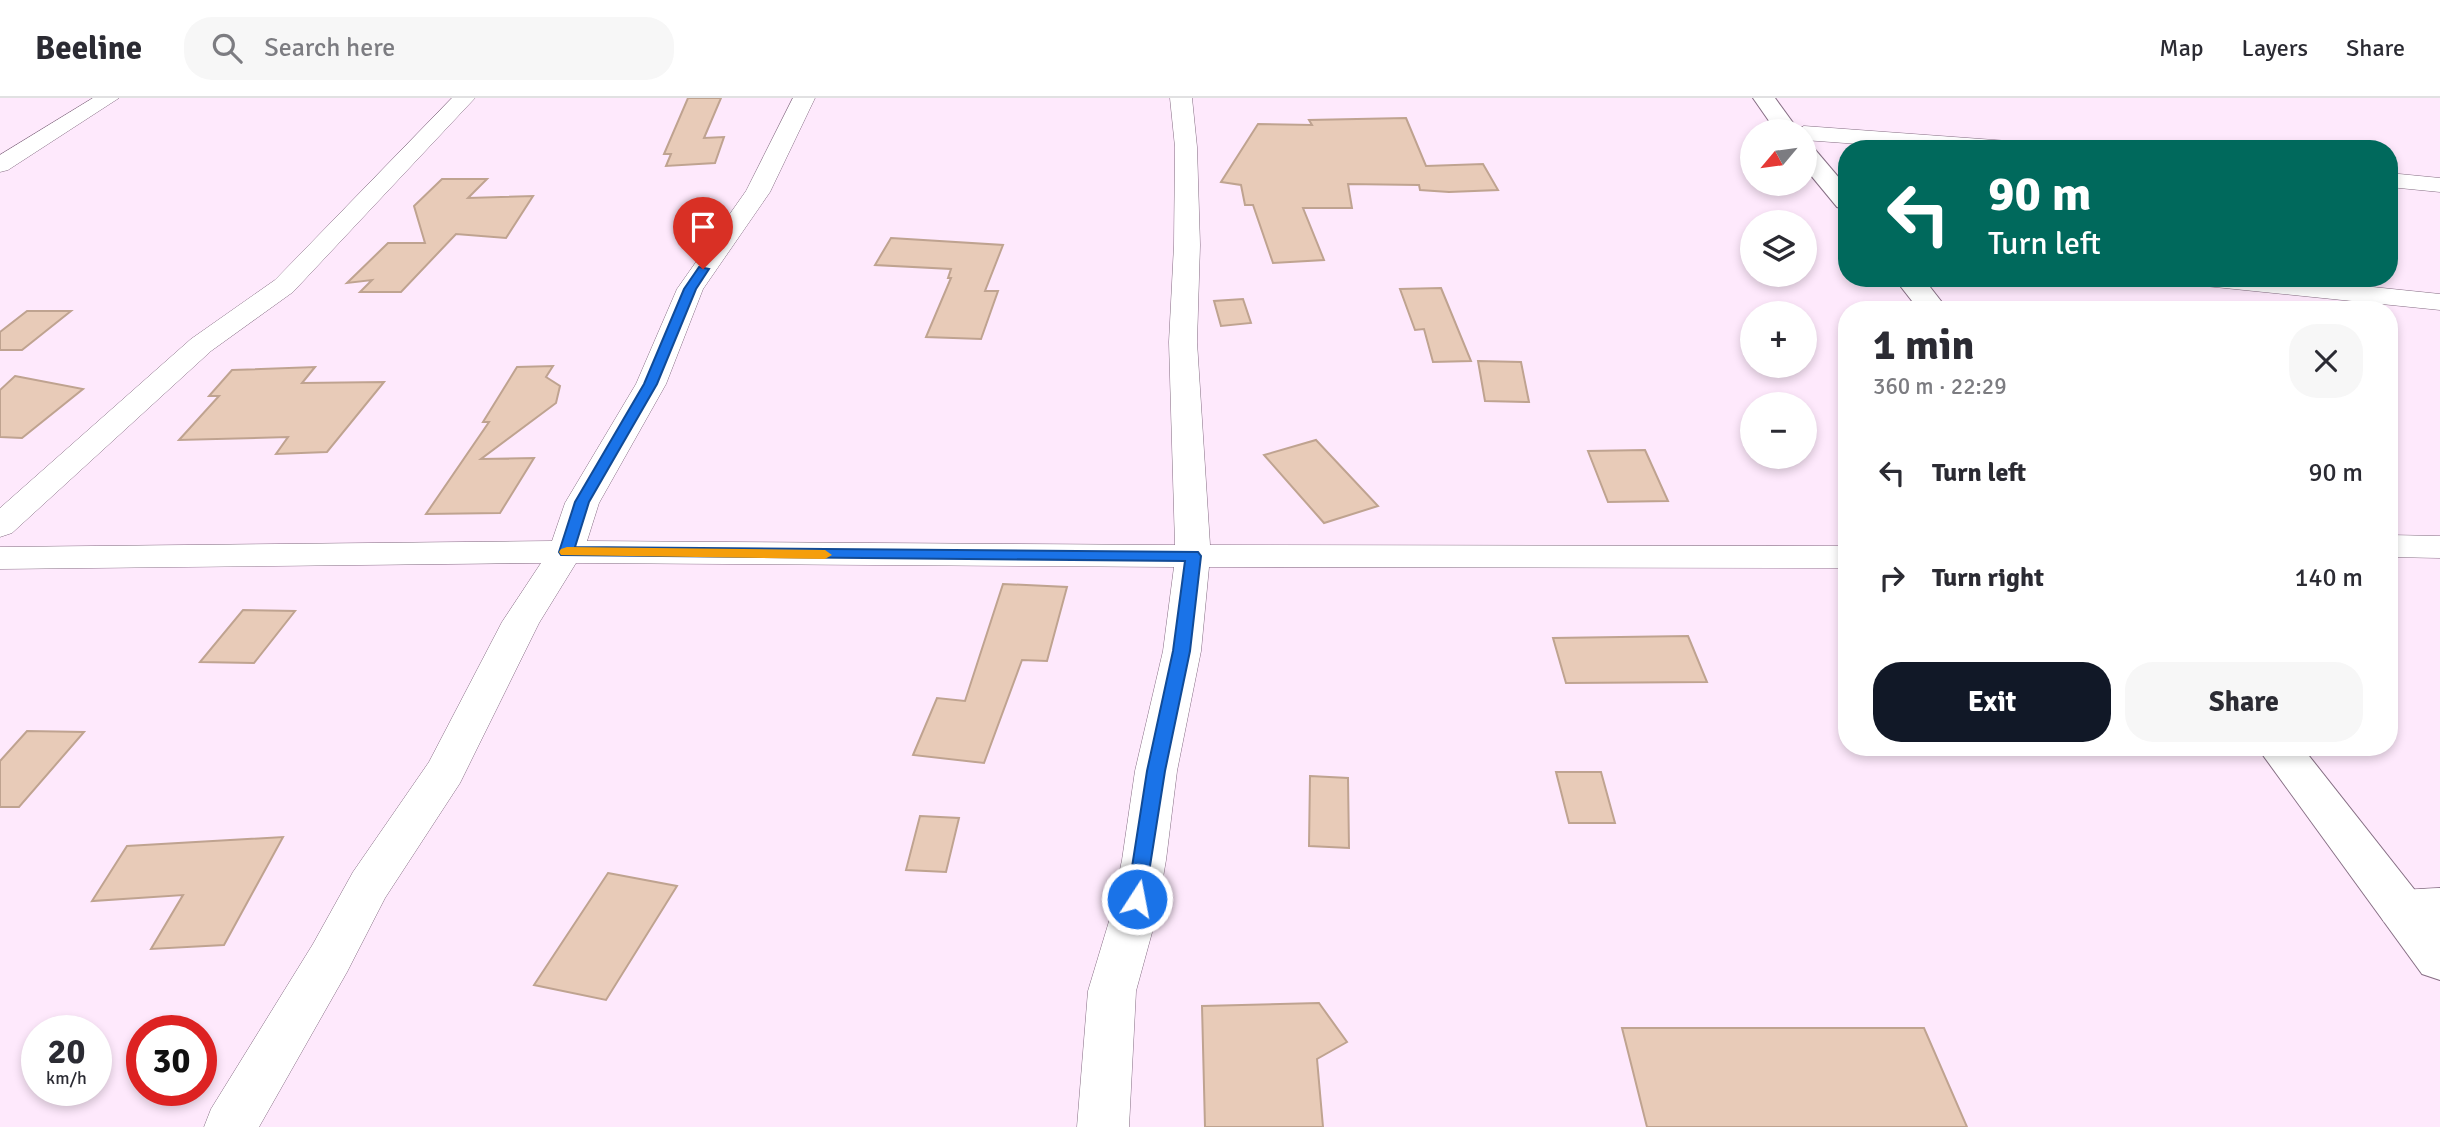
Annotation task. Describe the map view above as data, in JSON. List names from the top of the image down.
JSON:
{
  "north": "bottom left",
  "page": {
    "header": "Beeline",
    "search": "Search here",
    "nav": ["Map", "Layers", "Share"],
    "map_buttons": ["+", "−"],
    "turn": ["90 m", "Turn left"],
    "heading": ["1 min", "360 m · 22:29"],
    "list": [
      {
        "name": "Turn left",
        "value": "90 m"
      },
      {
        "name": "Turn right",
        "value": "140 m"
      }
    ],
    "buttons": ["Exit", "Share"],
    "speed": "20 km/h",
    "limit": "30"
  }
}
